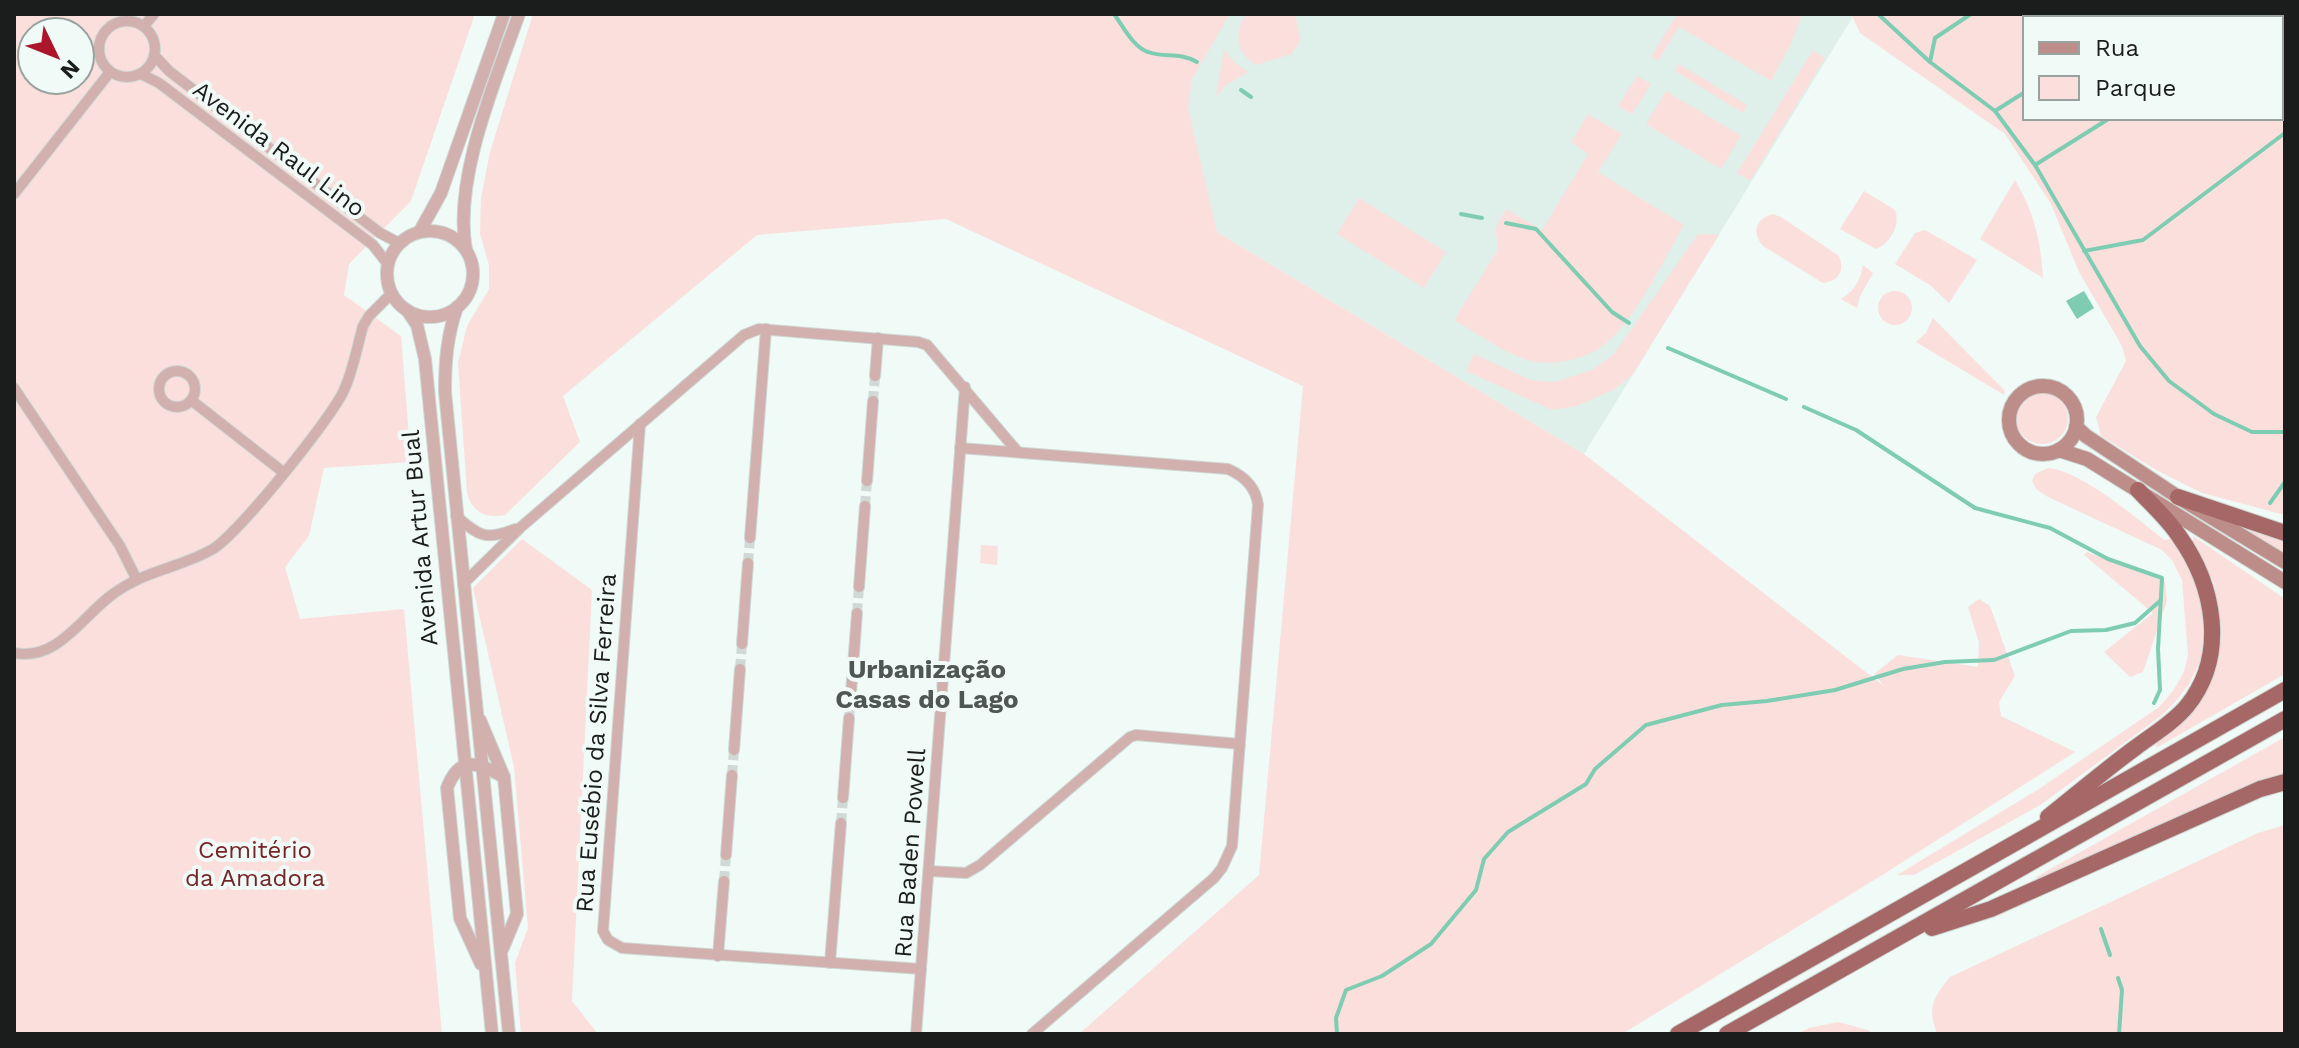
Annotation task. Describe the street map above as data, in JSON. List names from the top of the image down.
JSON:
{
  "streets": {
    "street": [
      "Avenida Raul Lino",
      "Avenida Artur Bual",
      "Rua Eusébio da Silva Ferreira",
      "Rua Baden Powell"
    ]
  },
  "crossings": [
    ["Avenida Raul Lino", "Avenida Artur Bual"],
    ["Rua Eusébio da Silva Ferreira", "Rua Baden Powell"]
  ],
  "districts": ["Urbanização Casas do Lago"],
  "parks": ["Cemitério da Amadora"],
  "legend": ["Rua", "Parque"],
  "north": "bottom right"
}
